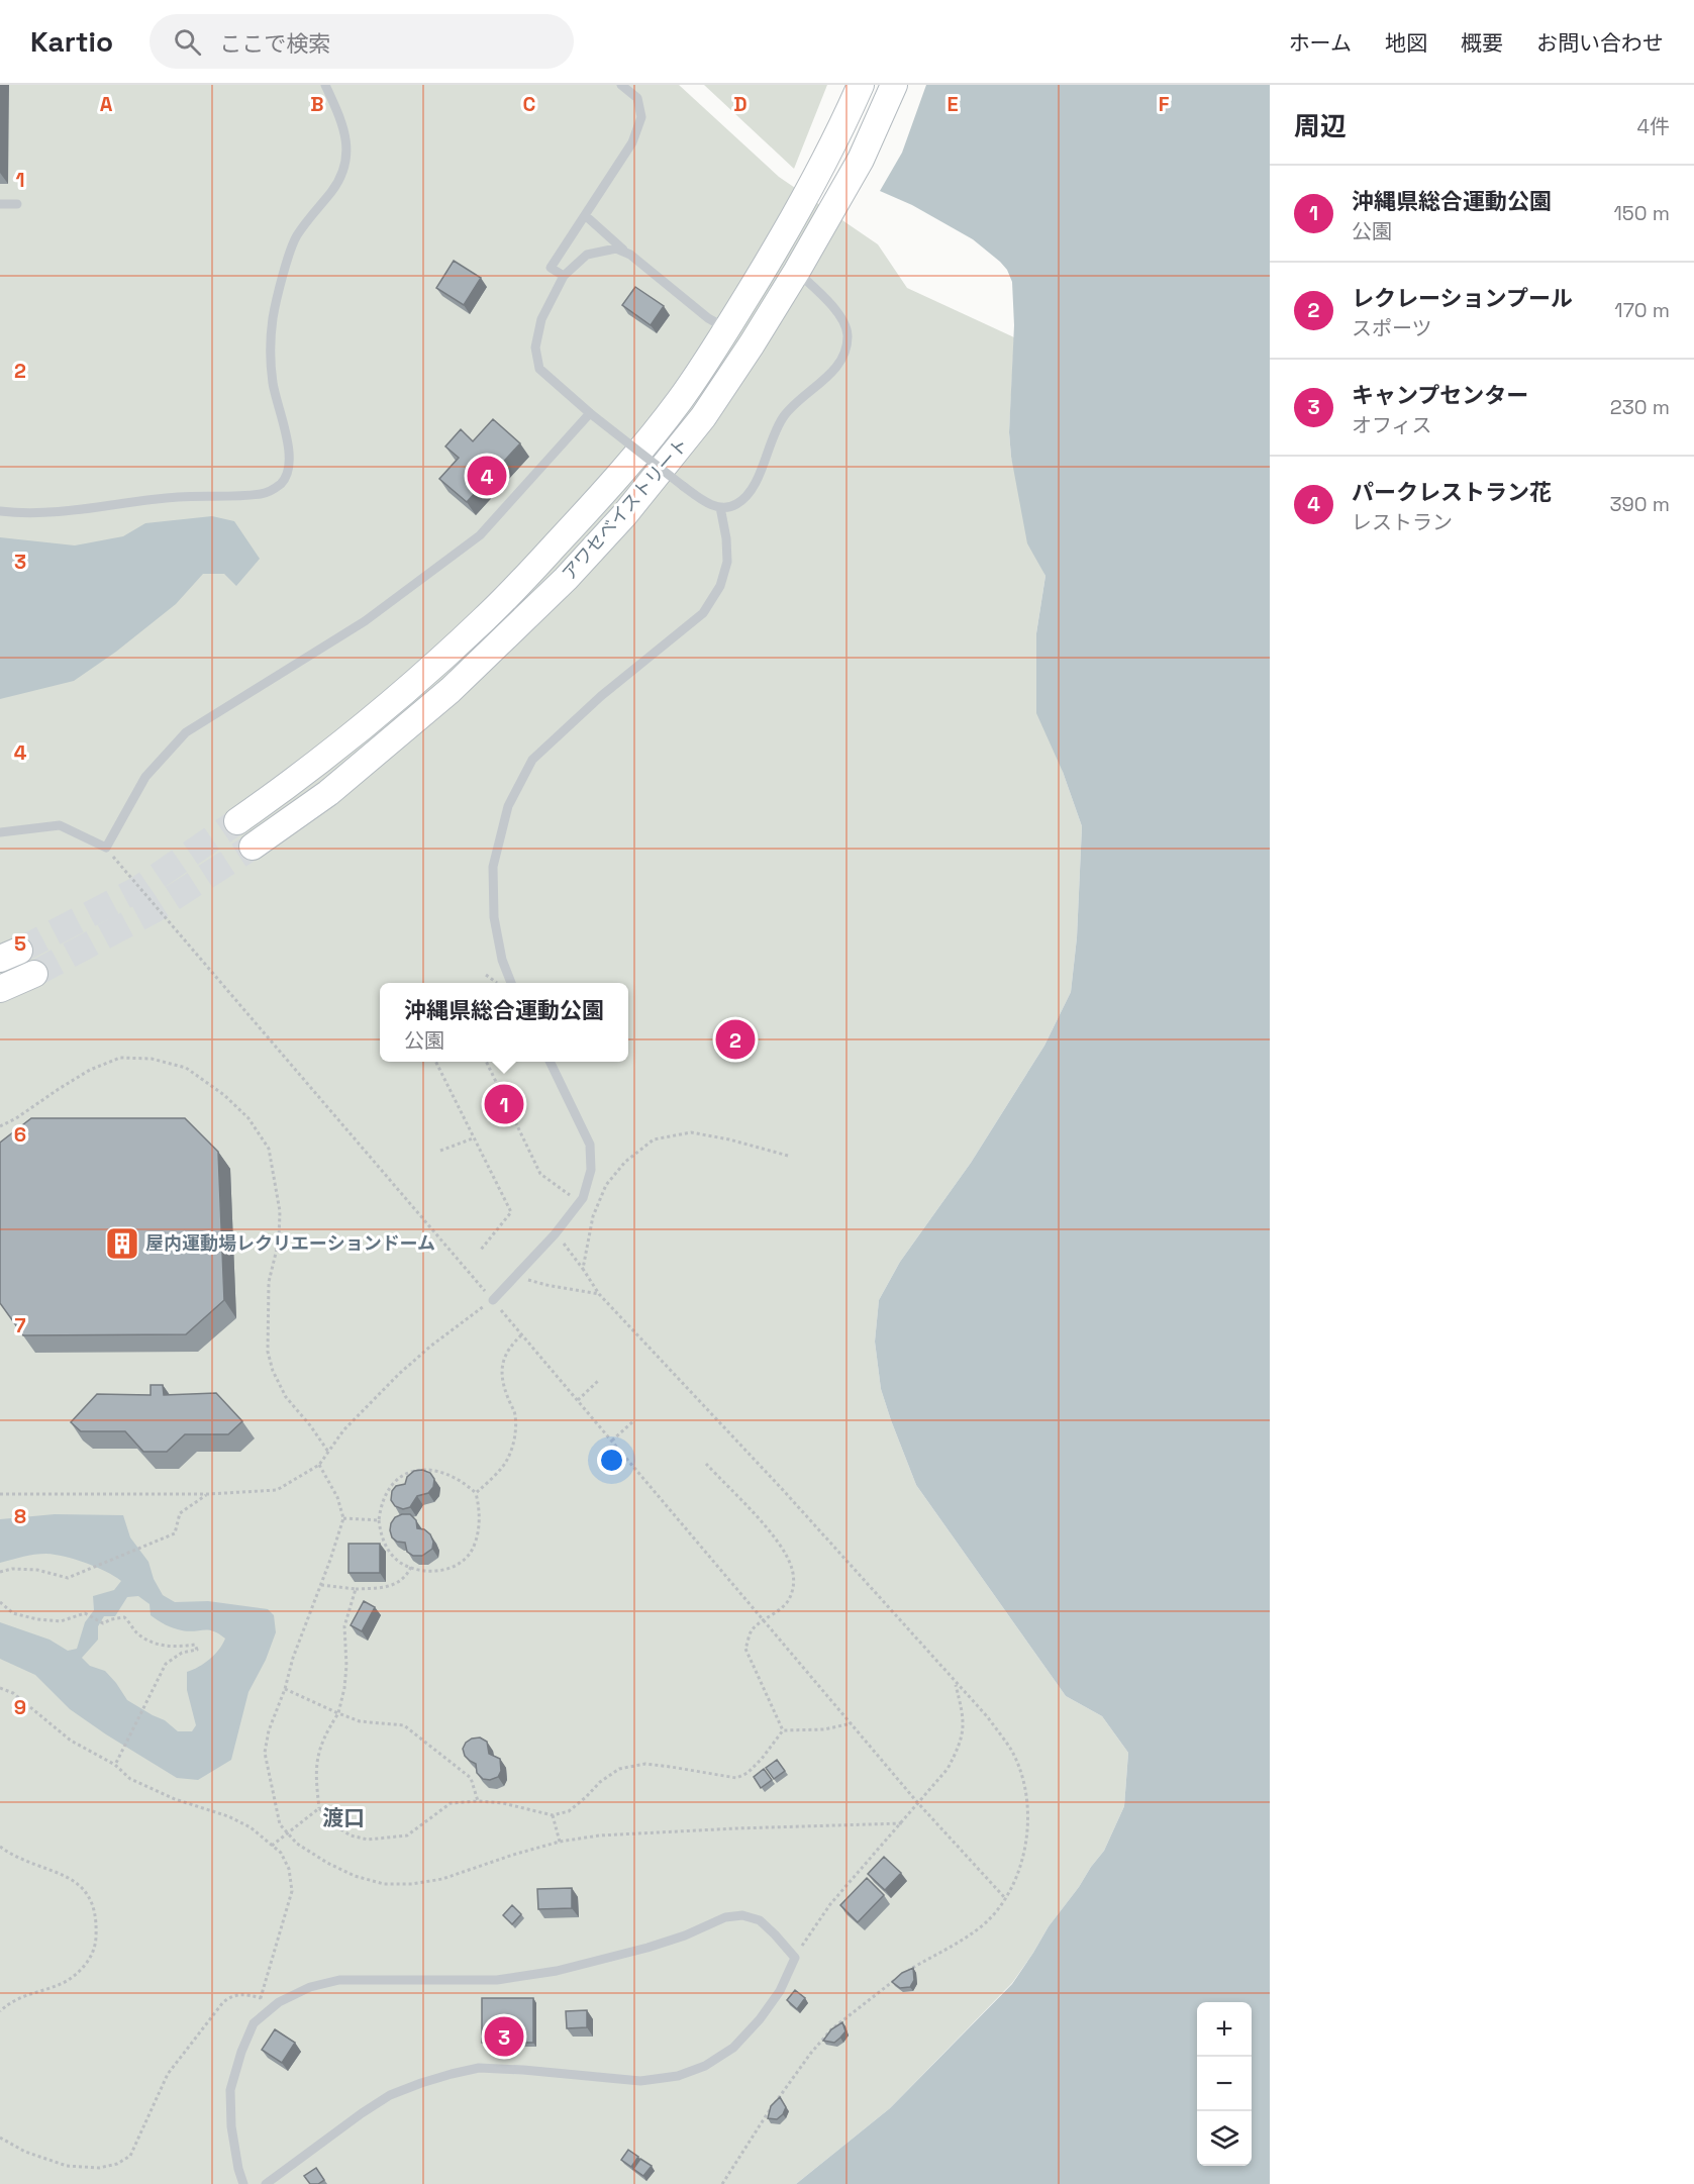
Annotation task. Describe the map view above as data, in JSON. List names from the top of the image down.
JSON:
{
  "streets": {
    "main road": ["アワセベイストリート"]
  },
  "districts": ["渡口"],
  "places": {
    "building": ["屋内運動場レクリエーションドーム"]
  },
  "page": {
    "header": "Kartio",
    "search": "ここで検索",
    "nav": [
      "ホーム",
      "地図",
      "概要",
      "お問い合わせ"
    ],
    "heading": ["周辺", "4件"],
    "list": [
      {
        "mark": "1",
        "name": "沖縄県総合運動公園",
        "note": "公園",
        "value": "150 m"
      },
      {
        "mark": "2",
        "name": "レクレーションプール",
        "note": "スポーツ",
        "value": "170 m"
      },
      {
        "mark": "3",
        "name": "キャンプセンター",
        "note": "オフィス",
        "value": "230 m"
      },
      {
        "mark": "4",
        "name": "パークレストラン花",
        "note": "レストラン",
        "value": "390 m"
      }
    ],
    "pins": [
      "4",
      "2",
      "1",
      "3"
    ],
    "popup": ["沖縄県総合運動公園", "公園"],
    "map_buttons": ["+", "−"]
  },
  "grid": {
    "columns": [
      "A",
      "B",
      "C",
      "D",
      "E",
      "F"
    ],
    "rows": [
      "1",
      "2",
      "3",
      "4",
      "5",
      "6",
      "7",
      "8",
      "9"
    ]
  }
}
